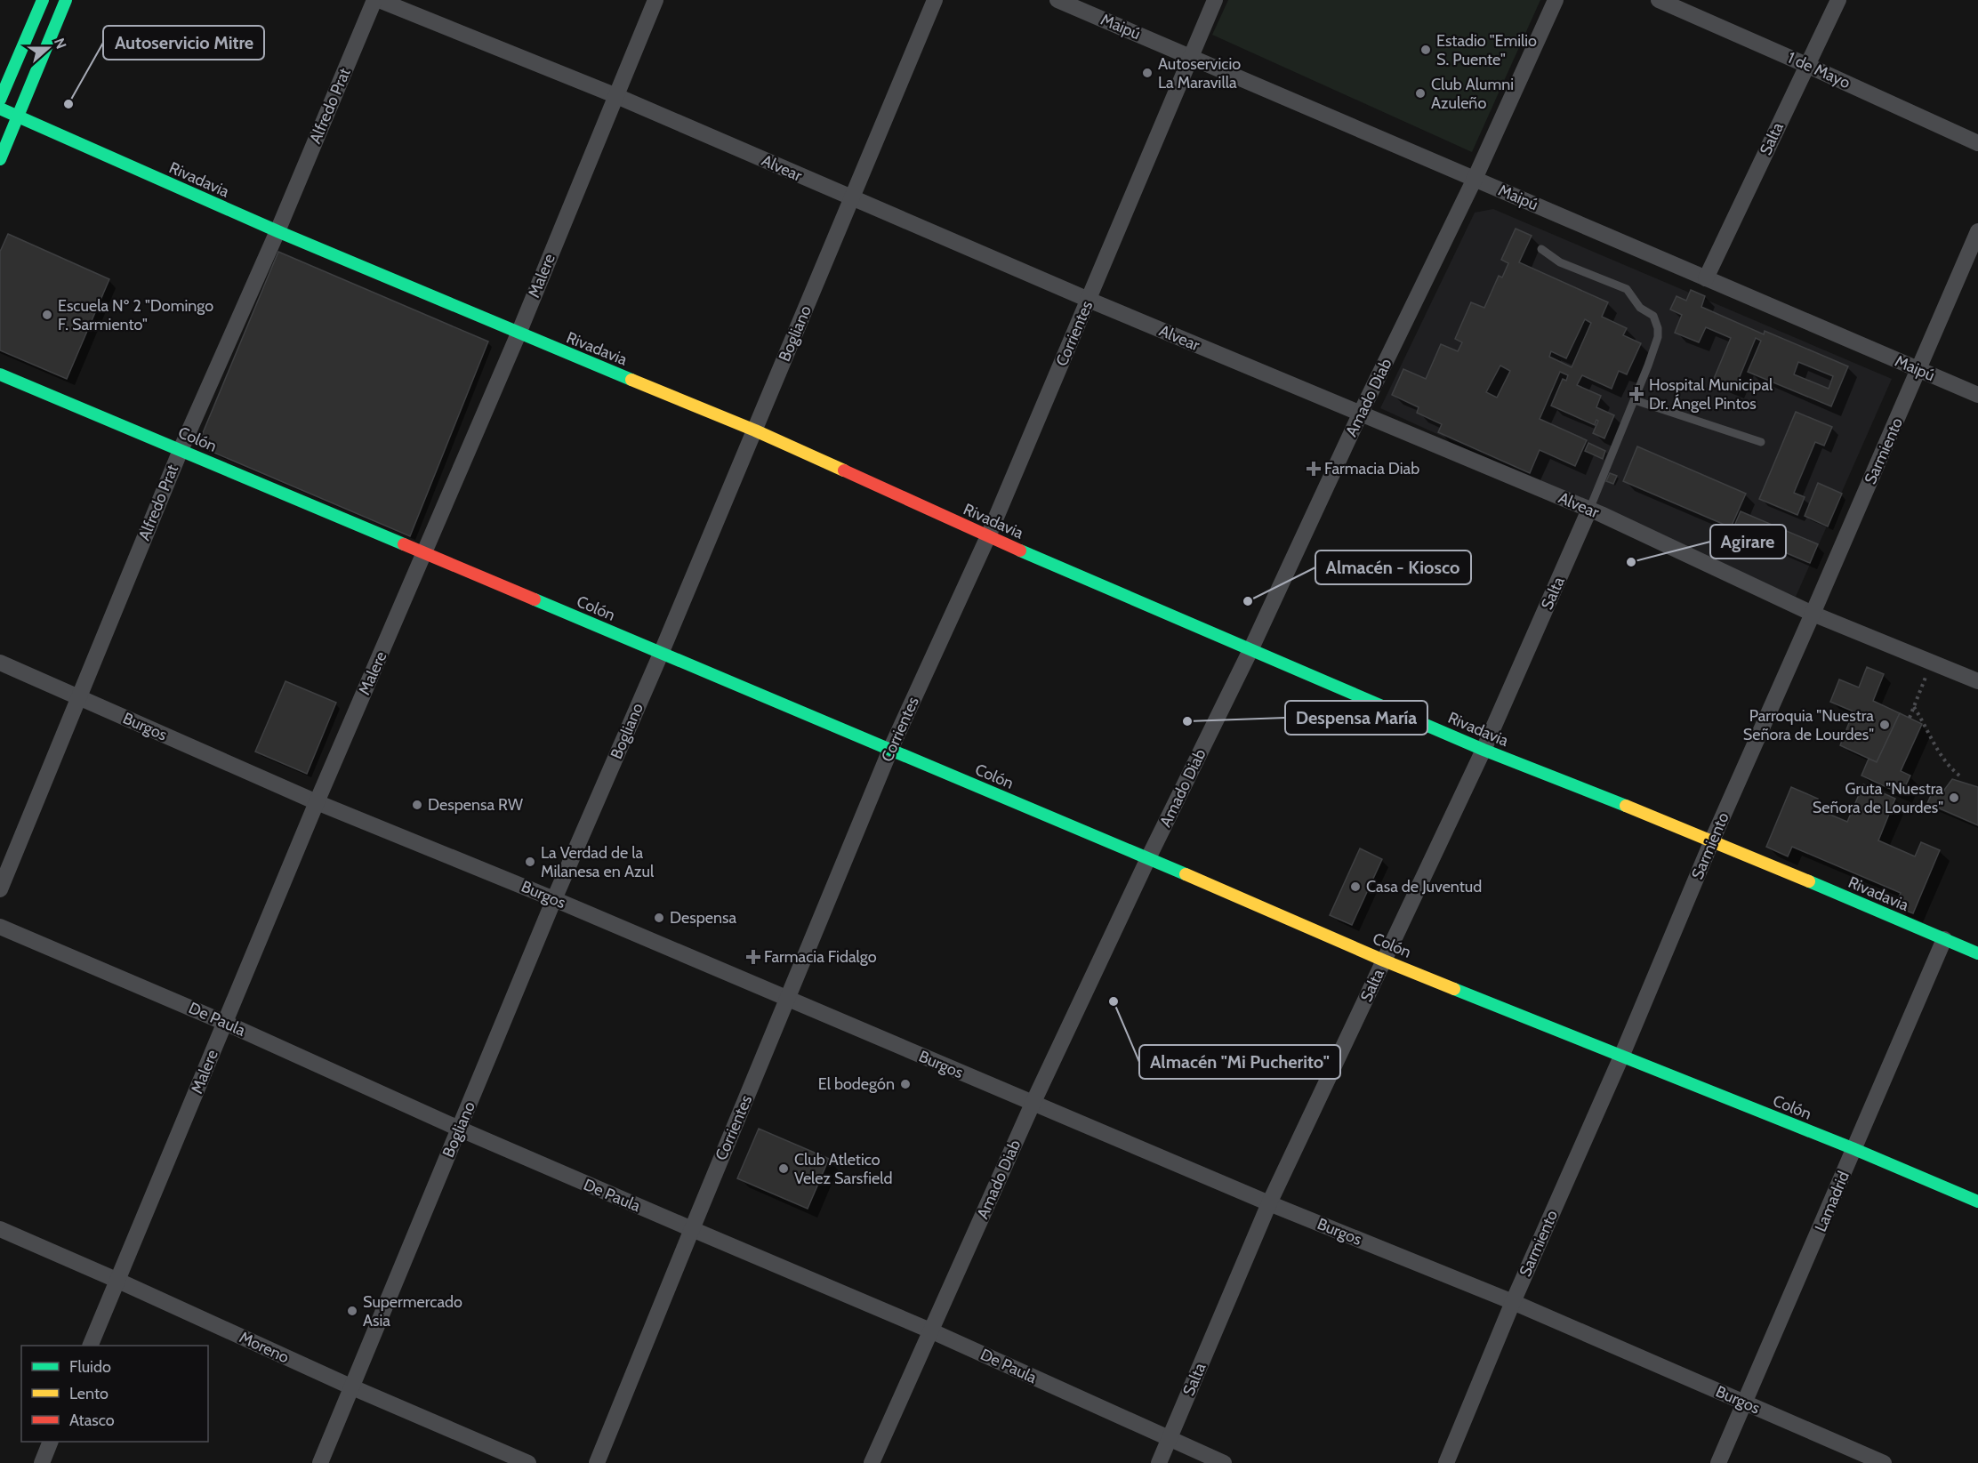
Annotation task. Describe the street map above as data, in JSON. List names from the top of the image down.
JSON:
{
  "streets": {
    "street": [
      "Maipú",
      "1 de Mayo",
      "Alfredo Prat",
      "Salta",
      "Alvear",
      "Rivadavia",
      "Malere",
      "Bogliano",
      "Corrientes",
      "Amado Diab",
      "Colón",
      "Sarmiento",
      "Burgos",
      "De Paula",
      "Lamadrid",
      "Moreno"
    ]
  },
  "crossings": [
    ["Maipú", "Salta"],
    ["Maipú", "Corrientes"],
    ["Maipú", "Amado Diab"],
    ["Maipú", "Sarmiento"],
    ["1 de Mayo", "Salta"],
    ["Alfredo Prat", "Rivadavia"],
    ["Alfredo Prat", "Colón"],
    ["Alfredo Prat", "Burgos"],
    ["Salta", "Alvear"],
    ["Salta", "Rivadavia"],
    ["Salta", "Colón"],
    ["Salta", "Burgos"],
    ["Salta", "De Paula"],
    ["Alvear", "Malere"],
    ["Alvear", "Bogliano"],
    ["Alvear", "Corrientes"],
    ["Alvear", "Amado Diab"],
    ["Alvear", "Sarmiento"],
    ["Rivadavia", "Malere"],
    ["Rivadavia", "Bogliano"],
    ["Rivadavia", "Corrientes"],
    ["Rivadavia", "Amado Diab"],
    ["Rivadavia", "Sarmiento"],
    ["Rivadavia", "Lamadrid"],
    ["Malere", "Colón"],
    ["Malere", "Burgos"],
    ["Malere", "De Paula"],
    ["Malere", "Moreno"],
    ["Bogliano", "Colón"],
    ["Bogliano", "Burgos"],
    ["Bogliano", "De Paula"],
    ["Bogliano", "Moreno"],
    ["Corrientes", "Colón"],
    ["Corrientes", "Burgos"],
    ["Corrientes", "De Paula"],
    ["Amado Diab", "Colón"],
    ["Amado Diab", "Burgos"],
    ["Amado Diab", "De Paula"],
    ["Colón", "Sarmiento"],
    ["Colón", "Lamadrid"],
    ["Sarmiento", "Burgos"],
    ["Burgos", "Lamadrid"]
  ],
  "places": {
    "other": [
      "Estadio \"Emilio S. Puente\"",
      "Autoservicio La Maravilla",
      "Club Alumni Azuleño",
      "Autoservicio Mitre",
      "Escuela Nº 2 \"Domingo F. Sarmiento\"",
      "Agirare",
      "Almacén - Kiosco",
      "Despensa María",
      "Parroquia \"Nuestra Señora de Lourdes\"",
      "Gruta \"Nuestra Señora de Lourdes\"",
      "Despensa RW",
      "La Verdad de la Milanesa en Azul",
      "Casa de Juventud",
      "Despensa",
      "Almacén \"Mi Pucherito\"",
      "El bodegón",
      "Club Atletico Velez Sarsfield",
      "Supermercado Asia"
    ],
    "health": ["Hospital Municipal Dr. Ángel Pintos", "Farmacia Diab", "Farmacia Fidalgo"]
  },
  "legend": ["Fluido", "Lento", "Atasco"],
  "north": "right"
}
